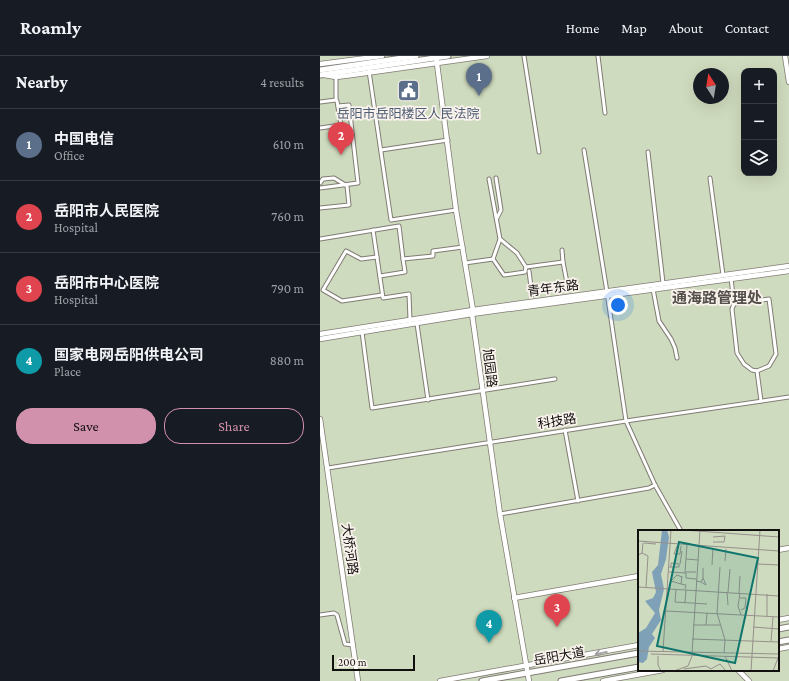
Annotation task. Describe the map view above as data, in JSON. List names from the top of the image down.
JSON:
{
  "streets": {
    "main road": ["岳阳大道"],
    "street": [
      "青年东路",
      "旭园路",
      "科技路",
      "大桥河路"
    ]
  },
  "crossings": [
    ["青年东路", "旭园路"],
    ["旭园路", "科技路"],
    ["旭园路", "岳阳大道"],
    ["科技路", "大桥河路"]
  ],
  "districts": ["通海路管理处"],
  "places": {
    "public building": ["岳阳市岳阳楼区人民法院"]
  },
  "scale_bar": "200 m",
  "north": "top",
  "page": {
    "header": "Roamly",
    "nav": [
      "Home",
      "Map",
      "About",
      "Contact"
    ],
    "heading": ["Nearby", "4 results"],
    "pins": [
      "1",
      "2",
      "3",
      "4"
    ],
    "map_buttons": ["+", "−"],
    "list": [
      {
        "mark": "1",
        "name": "中国电信",
        "note": "Office",
        "value": "610 m"
      },
      {
        "mark": "2",
        "name": "岳阳市人民医院",
        "note": "Hospital",
        "value": "760 m"
      },
      {
        "mark": "3",
        "name": "岳阳市中心医院",
        "note": "Hospital",
        "value": "790 m"
      },
      {
        "mark": "4",
        "name": "国家电网岳阳供电公司",
        "note": "Place",
        "value": "880 m"
      }
    ],
    "buttons": ["Save", "Share"],
    "scale": "200 m"
  }
}
